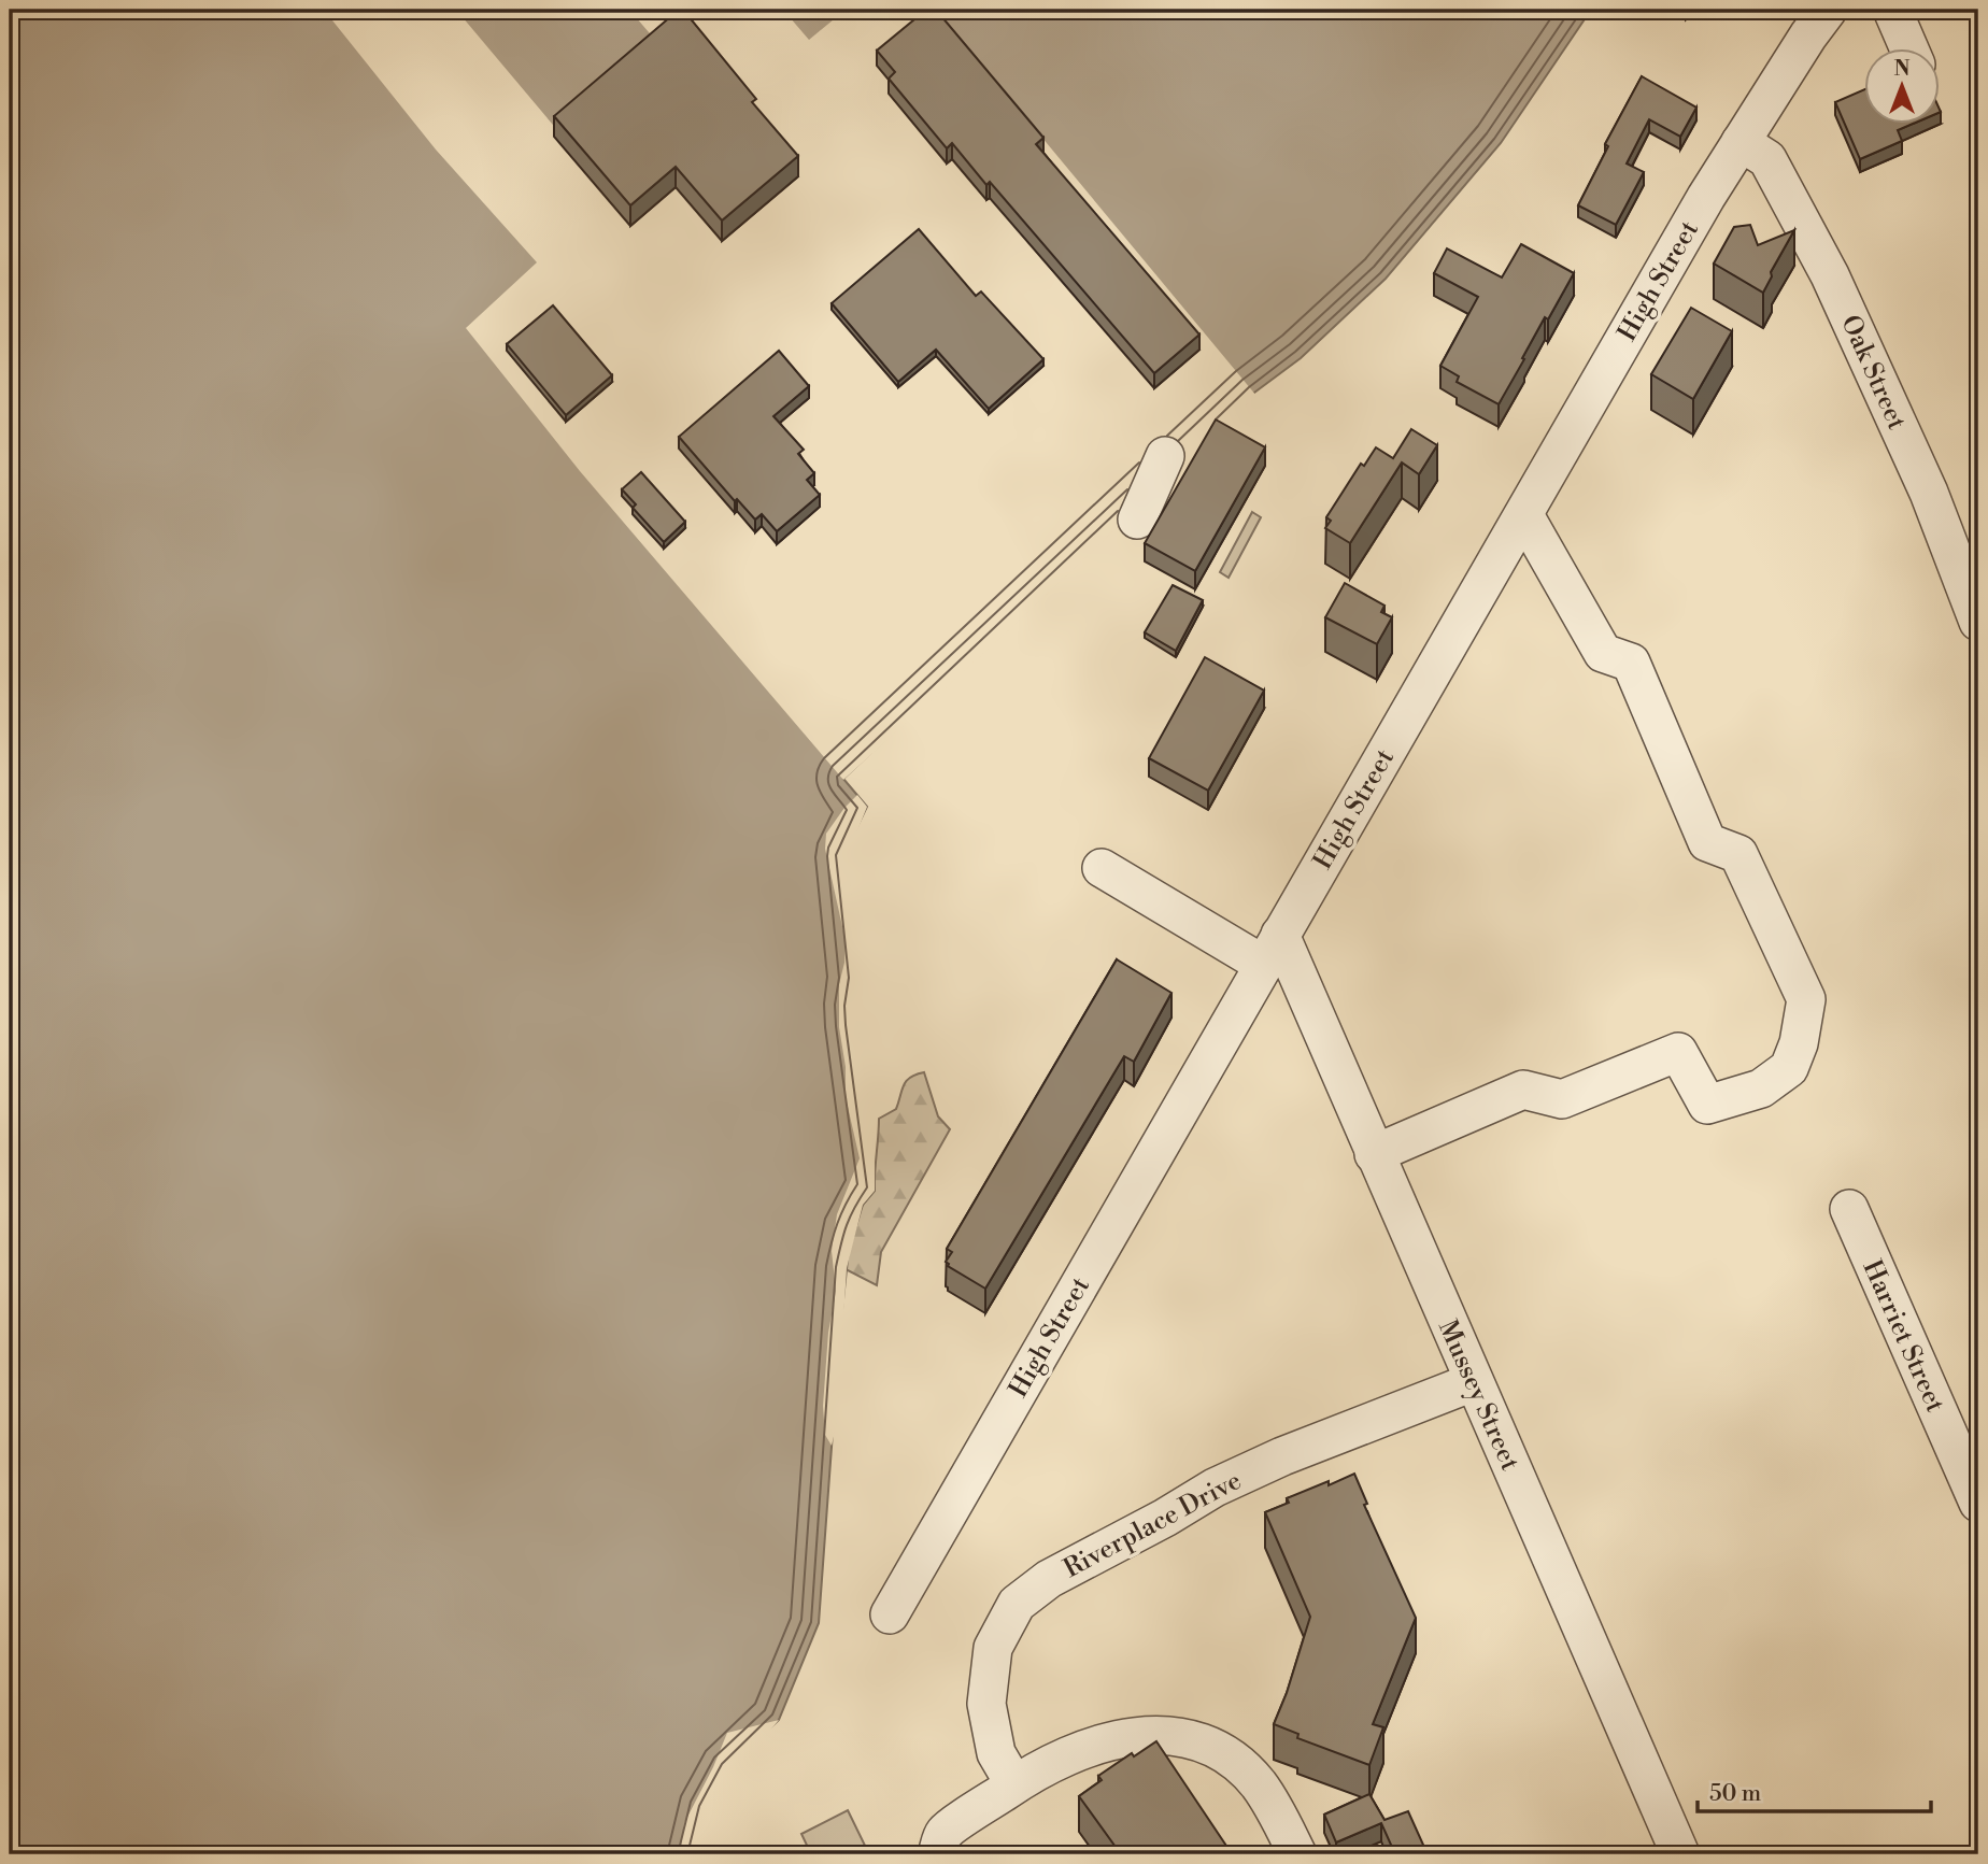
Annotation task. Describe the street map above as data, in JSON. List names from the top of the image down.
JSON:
{
  "streets": {
    "street": [
      "High Street",
      "Oak Street",
      "Harriet Street",
      "Mussey Street",
      "Riverplace Drive"
    ]
  },
  "crossings": [
    ["High Street", "Oak Street"],
    ["High Street", "Mussey Street"],
    ["Mussey Street", "Riverplace Drive"]
  ],
  "scale_bar": "50 m",
  "north": "top"
}
